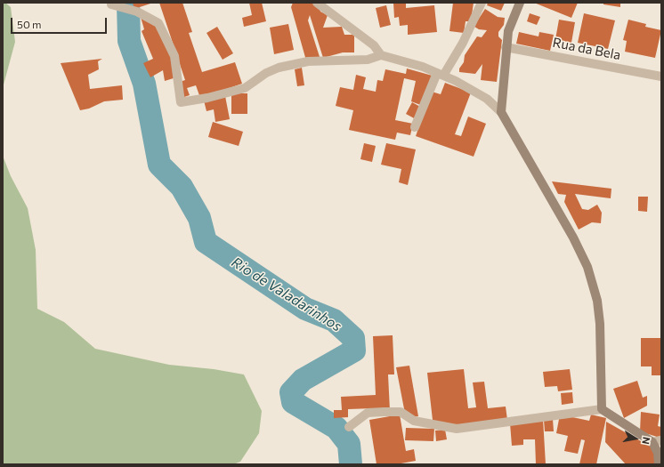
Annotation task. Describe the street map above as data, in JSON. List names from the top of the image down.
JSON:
{
  "streets": {
    "street": ["Rua da Bela"]
  },
  "water": ["Rio de Valadarinhos"],
  "scale_bar": "50 m",
  "north": "right"
}
